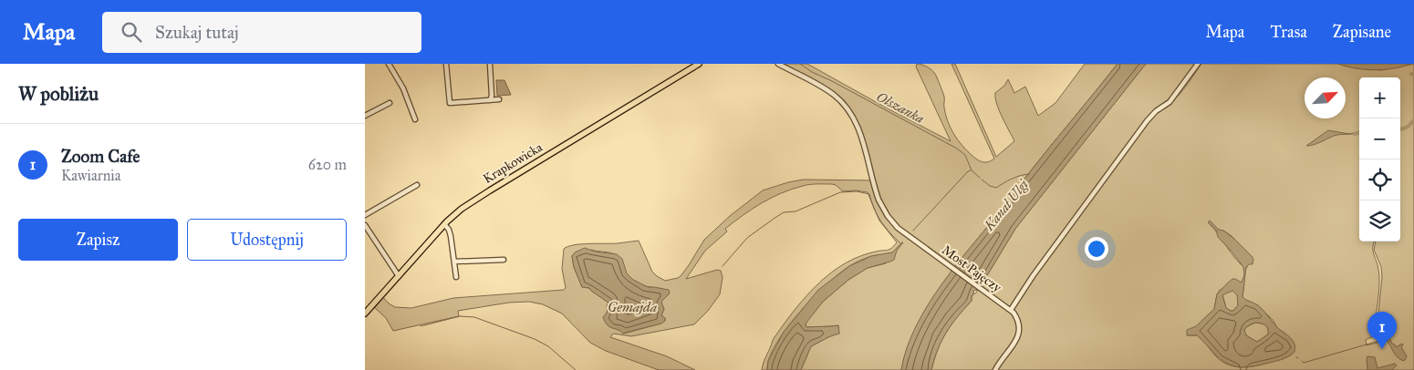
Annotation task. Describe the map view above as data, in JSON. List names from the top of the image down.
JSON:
{
  "streets": {
    "main road": ["Krapkowicka"],
    "street": ["Most Pajęczy"]
  },
  "water": ["Olszanka", "Kanał Ulgi", "Gemajda"],
  "north": "top right",
  "page": {
    "header": "Mapa",
    "search": "Szukaj tutaj",
    "nav": ["Mapa", "Trasa", "Zapisane"],
    "heading": "W pobliżu",
    "map_buttons": ["+", "−"],
    "list": [
      {
        "mark": "1",
        "name": "Zoom Cafe",
        "note": "Kawiarnia",
        "value": "620 m"
      }
    ],
    "buttons": ["Zapisz", "Udostępnij"],
    "pins": "1"
  }
}
